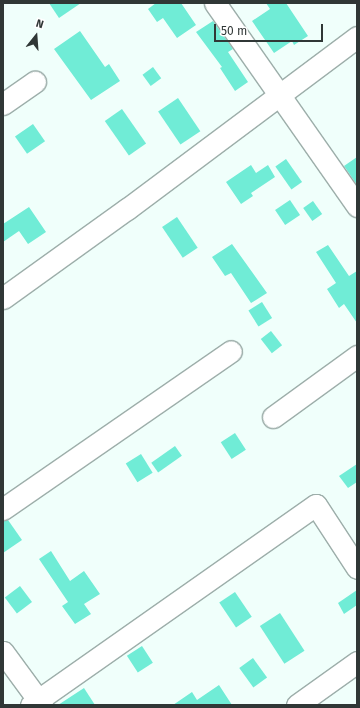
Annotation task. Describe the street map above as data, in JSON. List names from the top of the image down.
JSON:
{
  "scale_bar": "50 m",
  "north": "top"
}
